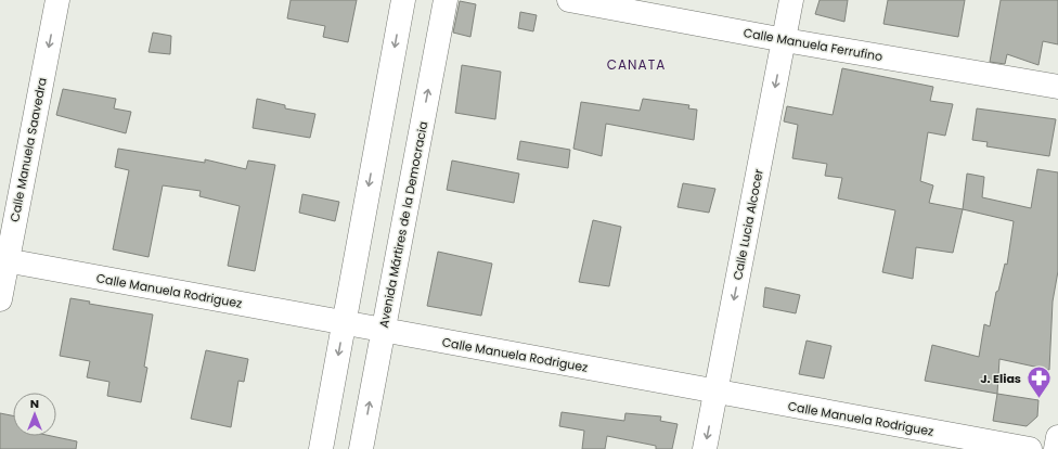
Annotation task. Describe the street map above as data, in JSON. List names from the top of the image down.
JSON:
{
  "streets": {
    "street": [
      "Calle Manuela Ferrufino",
      "Calle Manuela Saavedra",
      "Avenida Mártires de la Democracia",
      "Calle Lucia Alcocer",
      "Calle Manuela Rodriguez"
    ]
  },
  "crossings": [
    ["Calle Manuela Ferrufino", "Calle Lucia Alcocer"],
    ["Calle Manuela Saavedra", "Calle Manuela Rodriguez"],
    ["Avenida Mártires de la Democracia", "Calle Manuela Rodriguez"],
    ["Calle Lucia Alcocer", "Calle Manuela Rodriguez"]
  ],
  "one_way": ["Calle Manuela Saavedra", "Calle Lucia Alcocer"],
  "districts": ["CANATA"],
  "places": {
    "pharmacy": ["J. Elias"]
  },
  "north": "top"
}
